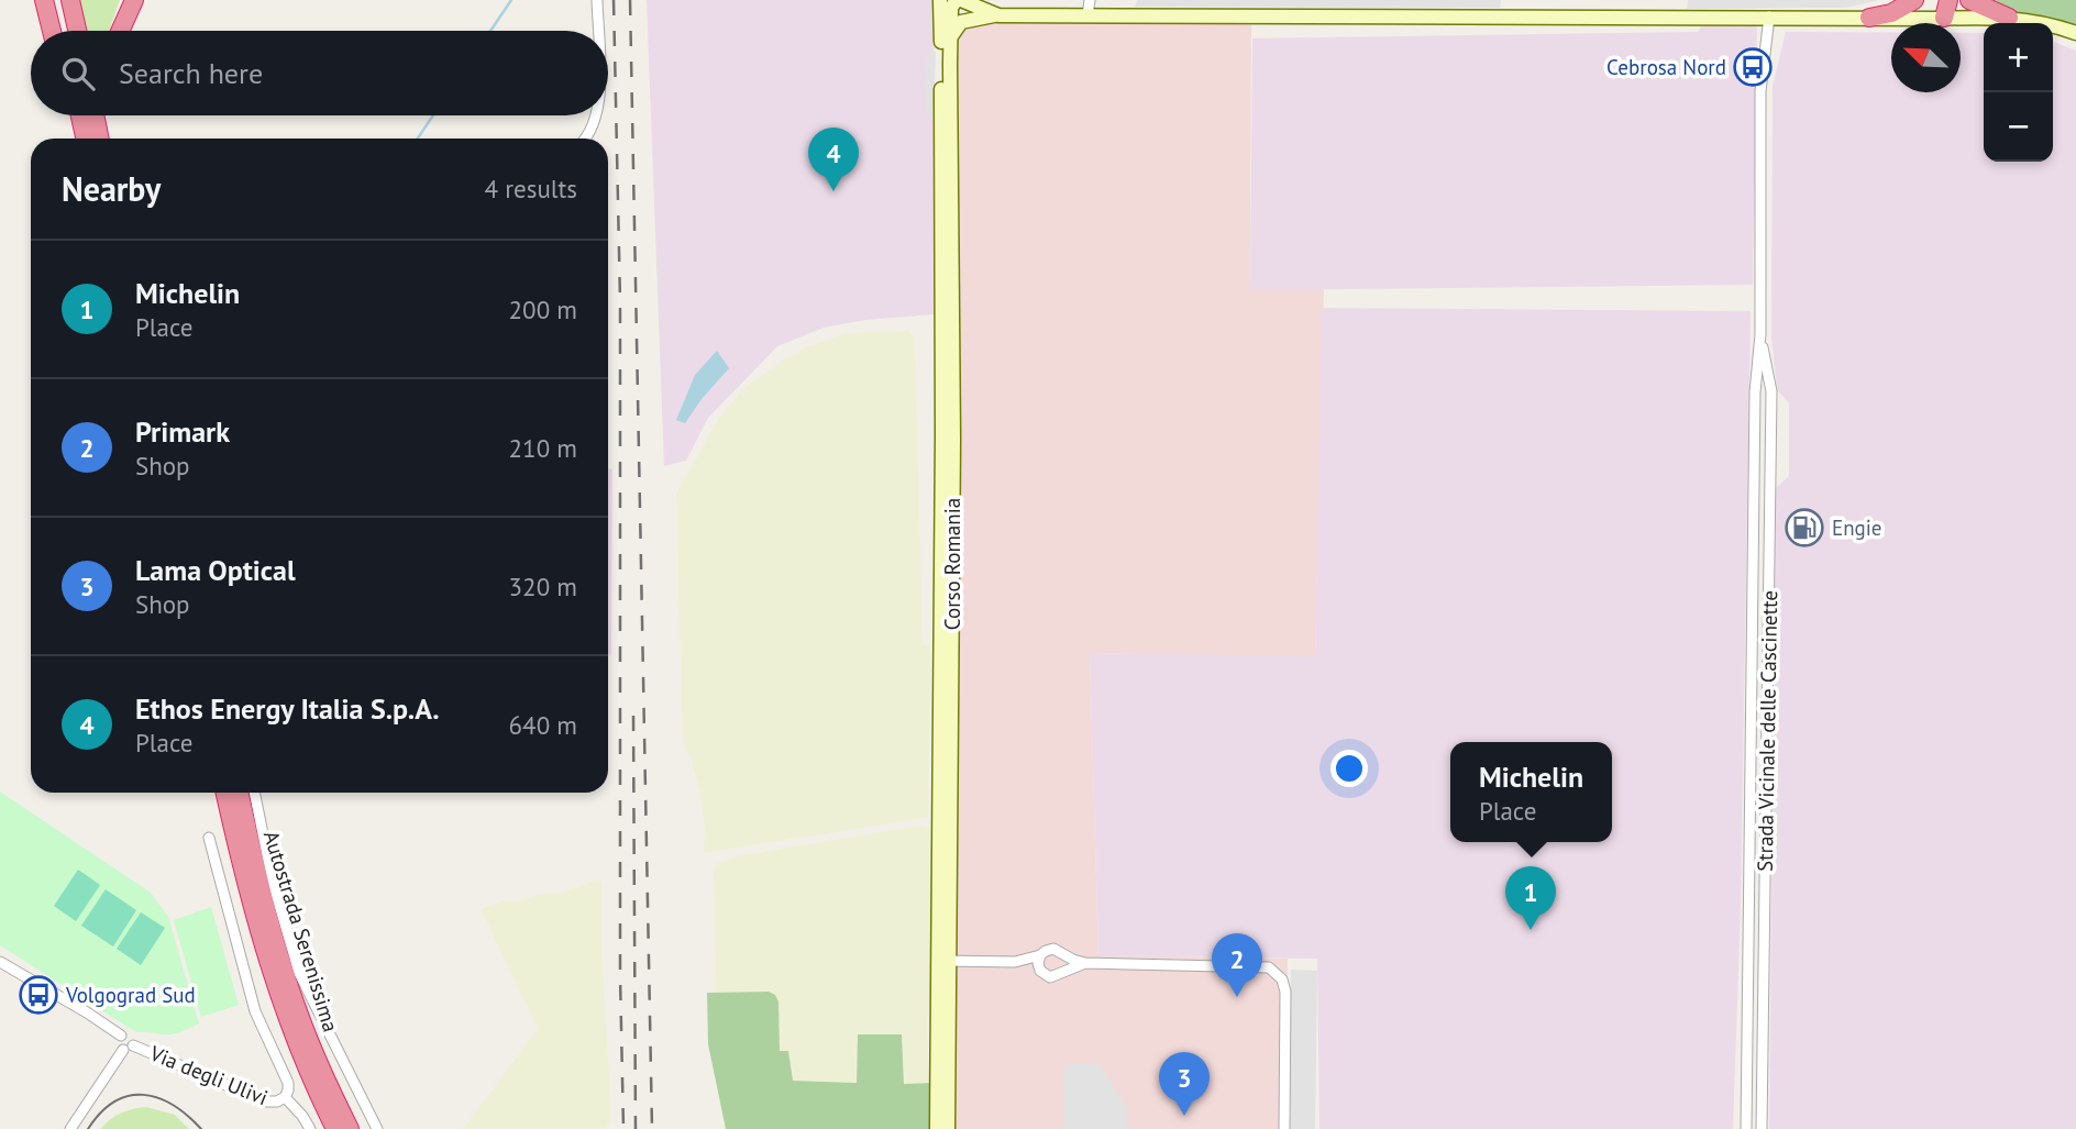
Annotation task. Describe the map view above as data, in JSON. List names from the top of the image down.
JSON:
{
  "streets": {
    "highway": ["Autostrada Serenissima"],
    "main road": ["Corso Romania"],
    "street": ["Strada Vicinale delle Cascinette", "Via degli Ulivi"]
  },
  "places": {
    "bus stop": ["Cebrosa Nord", "Volgograd Sud"],
    "fuel station": ["Engie"]
  },
  "north": "top left",
  "page": {
    "map_buttons": ["+", "−"],
    "search": "Search here",
    "pins": [
      "4",
      "1",
      "2",
      "3"
    ],
    "heading": ["Nearby", "4 results"],
    "list": [
      {
        "mark": "1",
        "name": "Michelin",
        "note": "Place",
        "value": "200 m"
      },
      {
        "mark": "2",
        "name": "Primark",
        "note": "Shop",
        "value": "210 m"
      },
      {
        "mark": "3",
        "name": "Lama Optical",
        "note": "Shop",
        "value": "320 m"
      },
      {
        "mark": "4",
        "name": "Ethos Energy Italia S.p.A.",
        "note": "Place",
        "value": "640 m"
      }
    ],
    "popup": ["Michelin", "Place"]
  }
}
